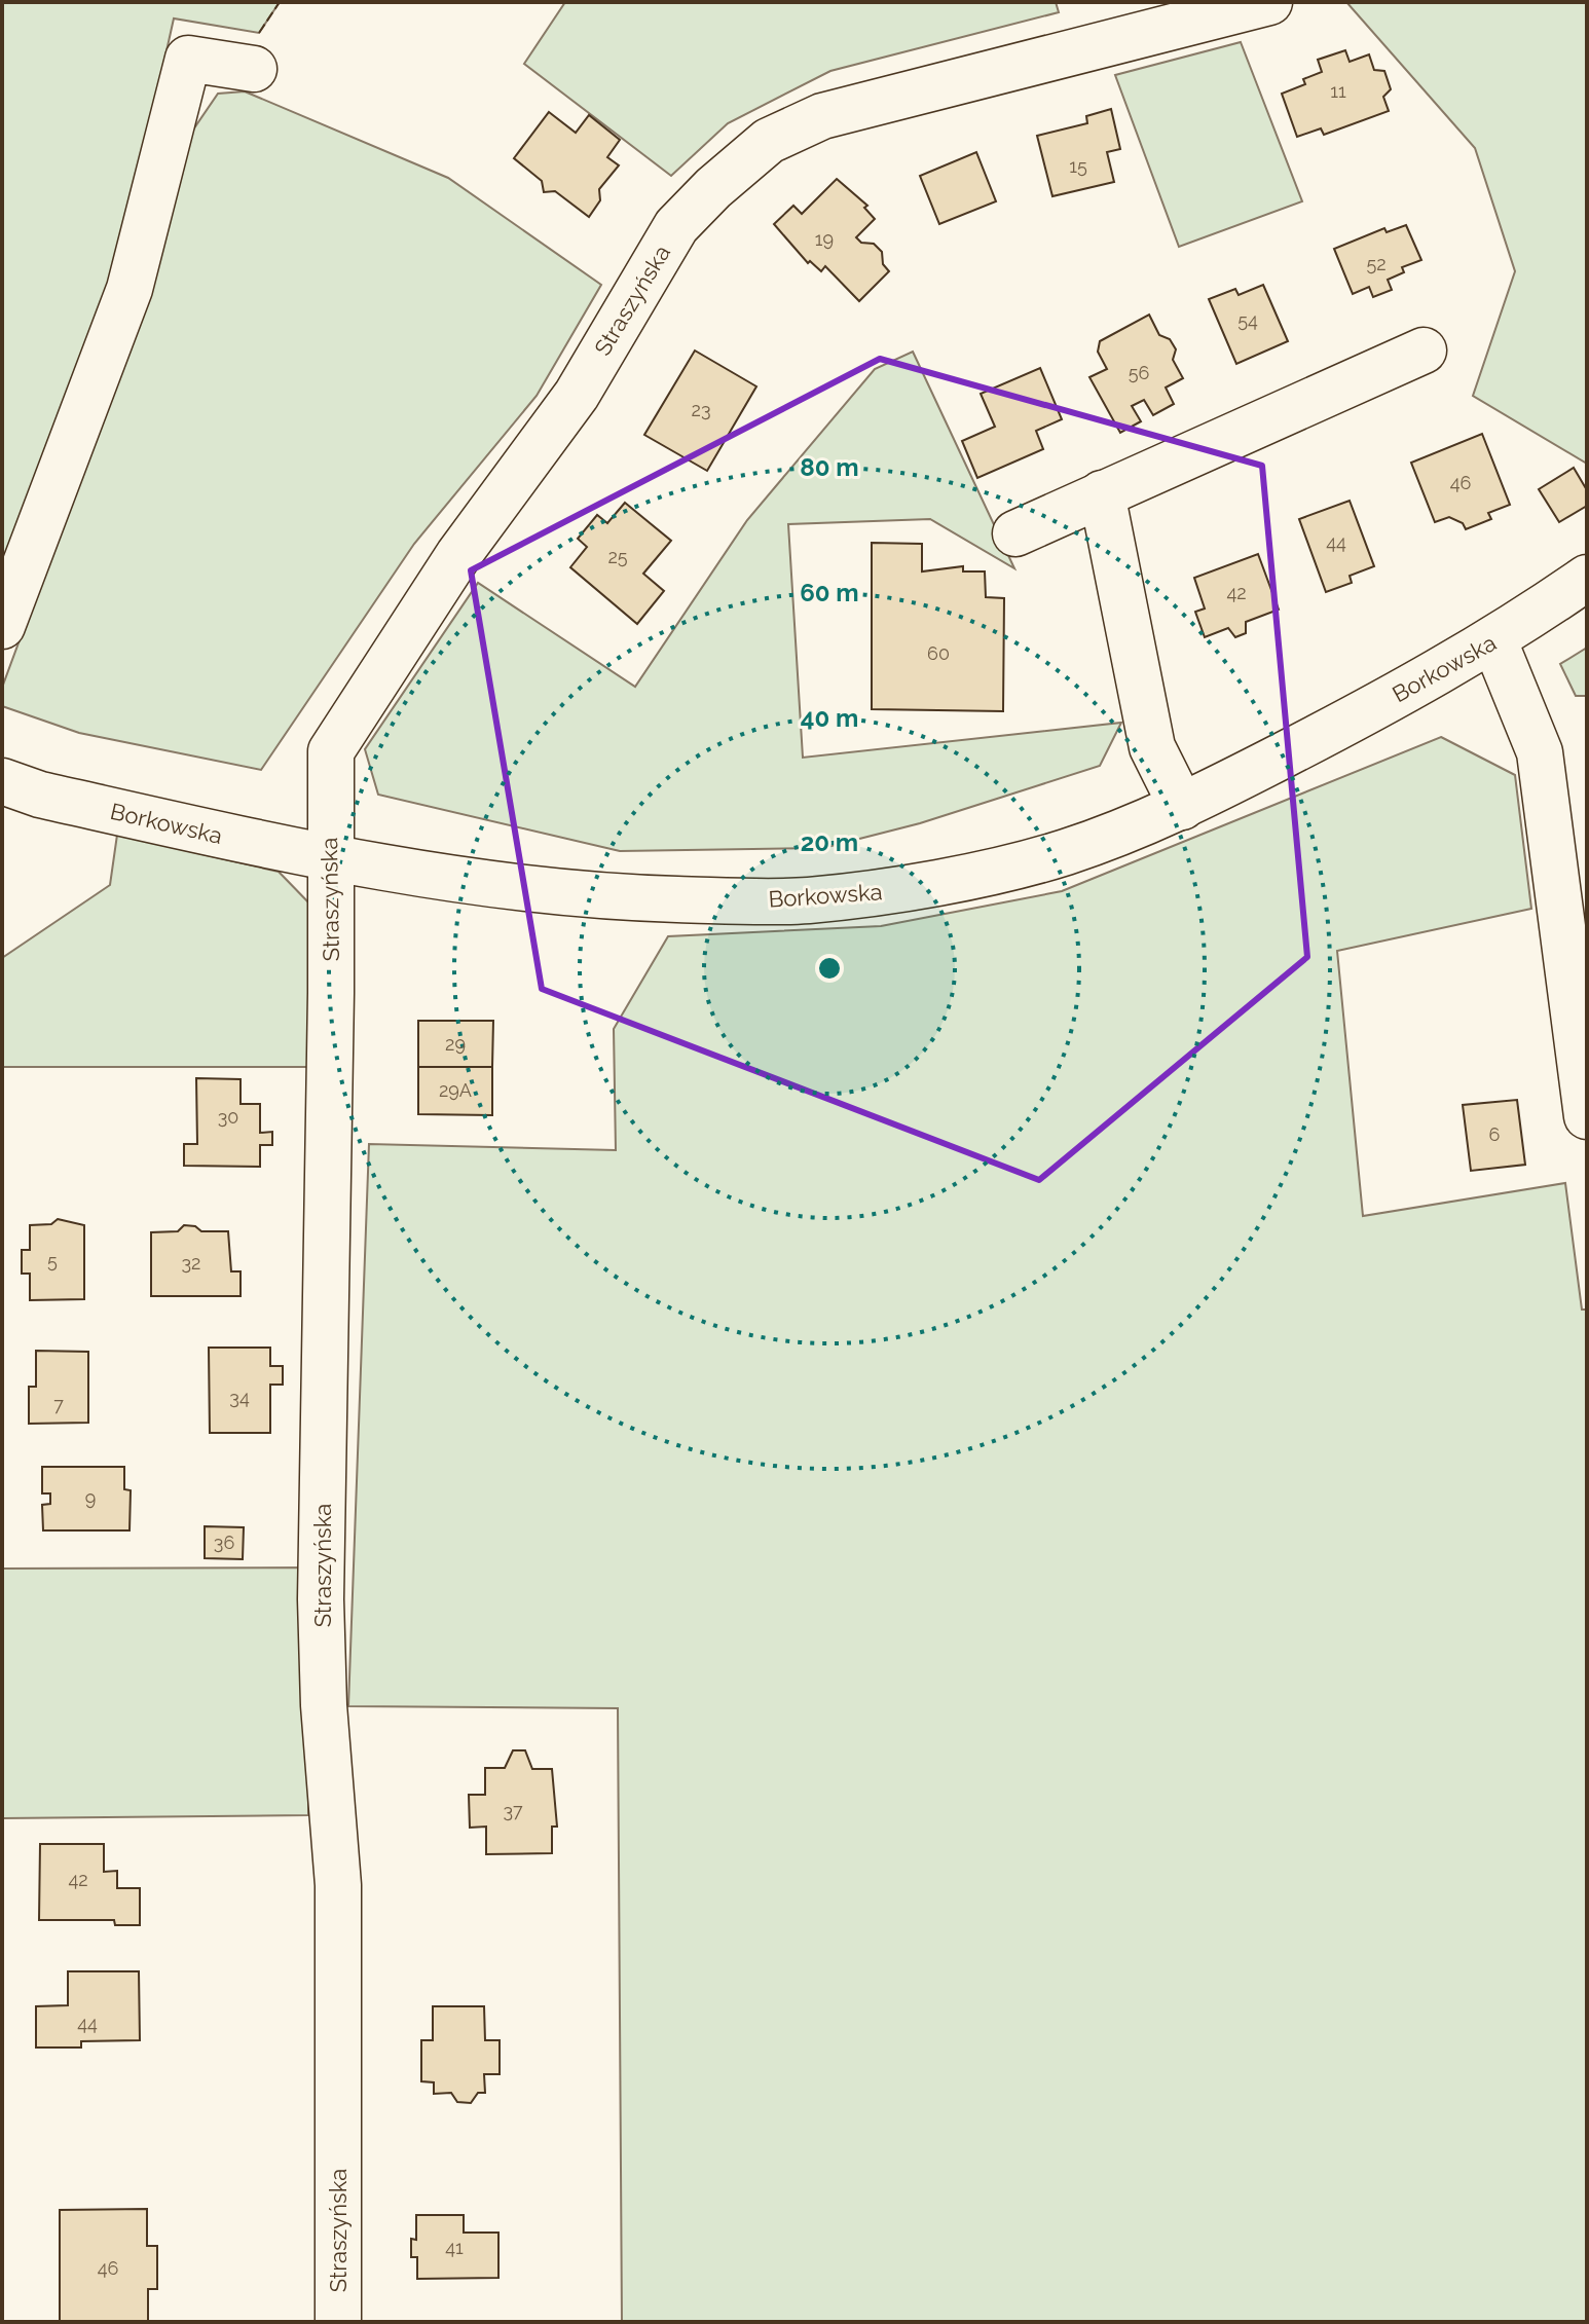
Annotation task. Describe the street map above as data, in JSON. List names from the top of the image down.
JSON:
{
  "streets": {
    "street": ["Straszyńska", "Borkowska"]
  },
  "crossings": [
    ["Straszyńska", "Borkowska"]
  ],
  "house_numbers": [
    "11",
    "15",
    "19",
    "52",
    "54",
    "56",
    "23",
    "46",
    "44",
    "25",
    "42",
    "60",
    "29",
    "29A",
    "30",
    "6",
    "5",
    "32",
    "34",
    "7",
    "9",
    "36",
    "37",
    "42",
    "44",
    "41",
    "46"
  ],
  "rings": [
    "80 m",
    "60 m",
    "40 m",
    "20 m"
  ]
}
